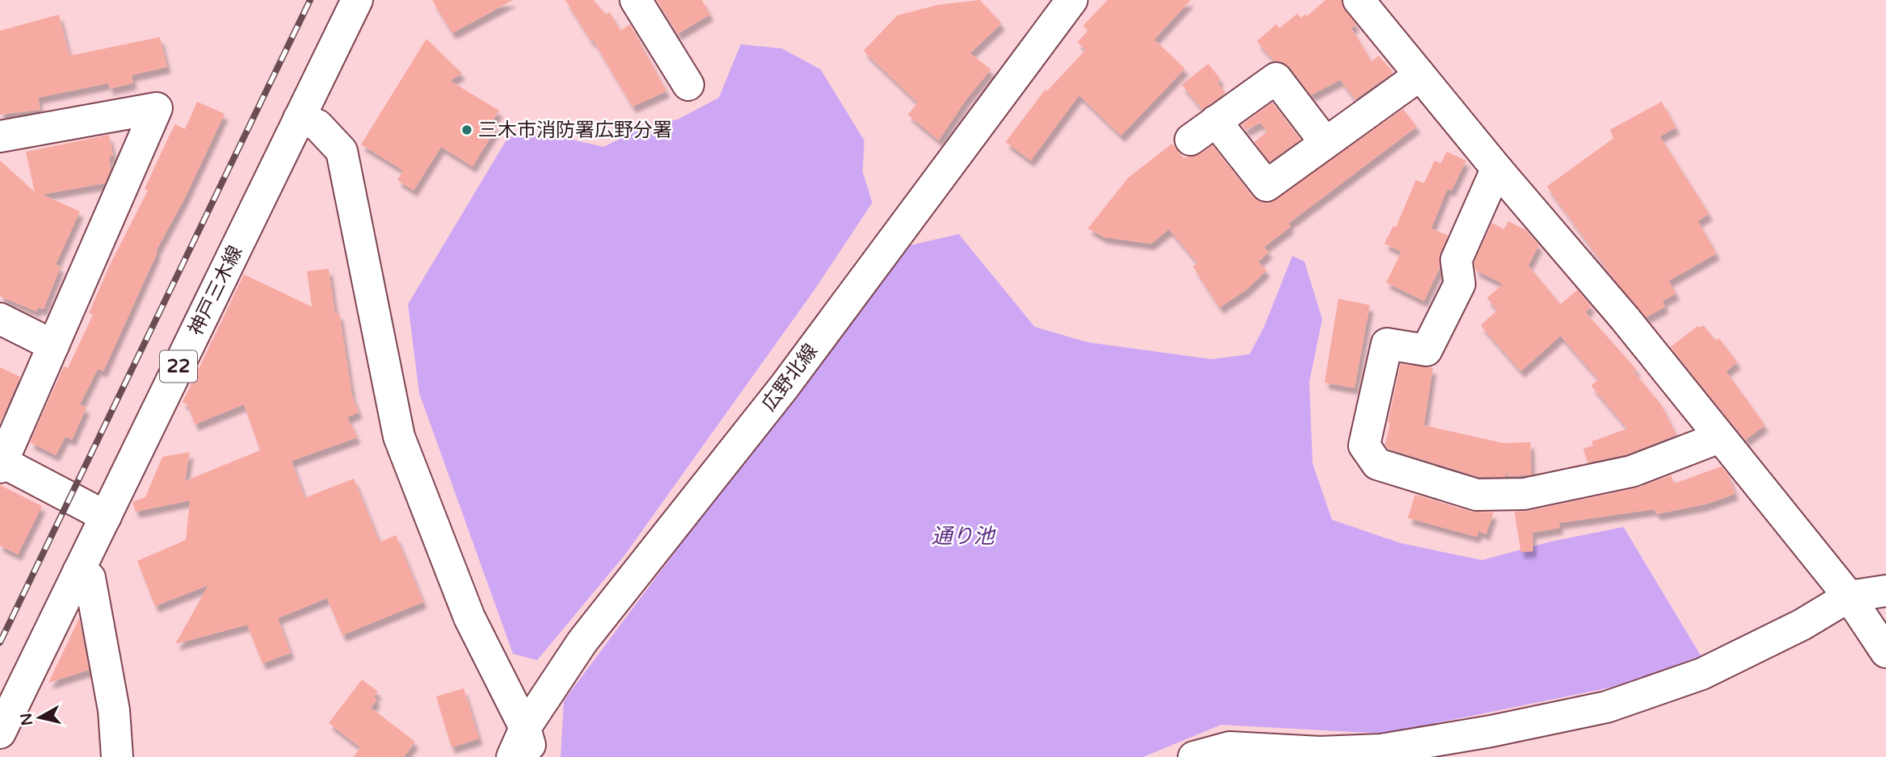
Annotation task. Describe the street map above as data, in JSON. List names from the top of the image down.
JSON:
{
  "streets": {
    "street": ["神戸三木線", "22", "広野北線"]
  },
  "water": ["通り池"],
  "places": ["三木市消防署広野分署"],
  "north": "left"
}
